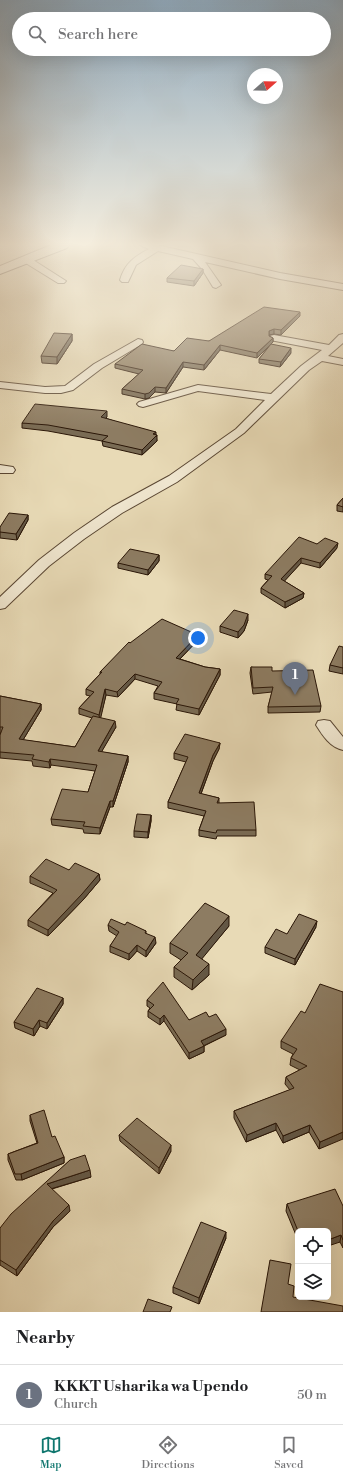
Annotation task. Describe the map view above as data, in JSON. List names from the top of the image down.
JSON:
{
  "north": "right",
  "page": {
    "search": "Search here",
    "pins": "1",
    "heading": "Nearby",
    "list": [
      {
        "mark": "1",
        "name": "KKKT Usharika wa Upendo",
        "note": "Church",
        "value": "50 m"
      }
    ],
    "nav": ["Map", "Directions", "Saved"]
  }
}
